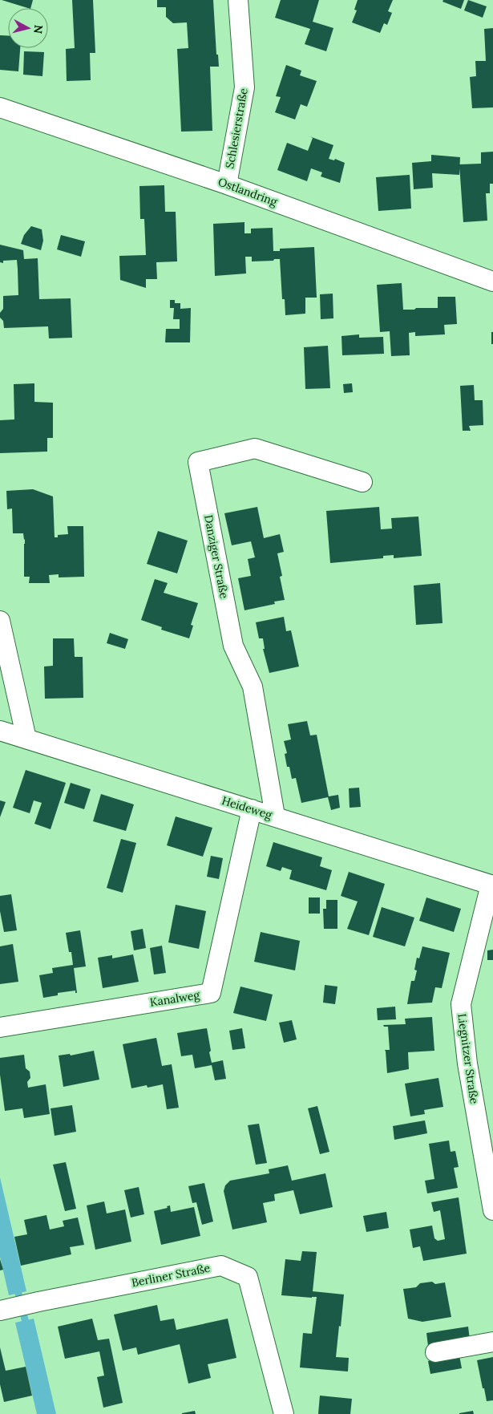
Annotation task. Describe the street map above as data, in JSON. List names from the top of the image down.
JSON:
{
  "streets": {
    "street": [
      "Schlesierstraße",
      "Ostlandring",
      "Danziger Straße",
      "Heideweg",
      "Kanalweg",
      "Liegnitzer Straße",
      "Berliner Straße"
    ]
  },
  "crossings": [
    ["Schlesierstraße", "Ostlandring"],
    ["Danziger Straße", "Heideweg"],
    ["Heideweg", "Kanalweg"],
    ["Heideweg", "Liegnitzer Straße"]
  ],
  "north": "right"
}
